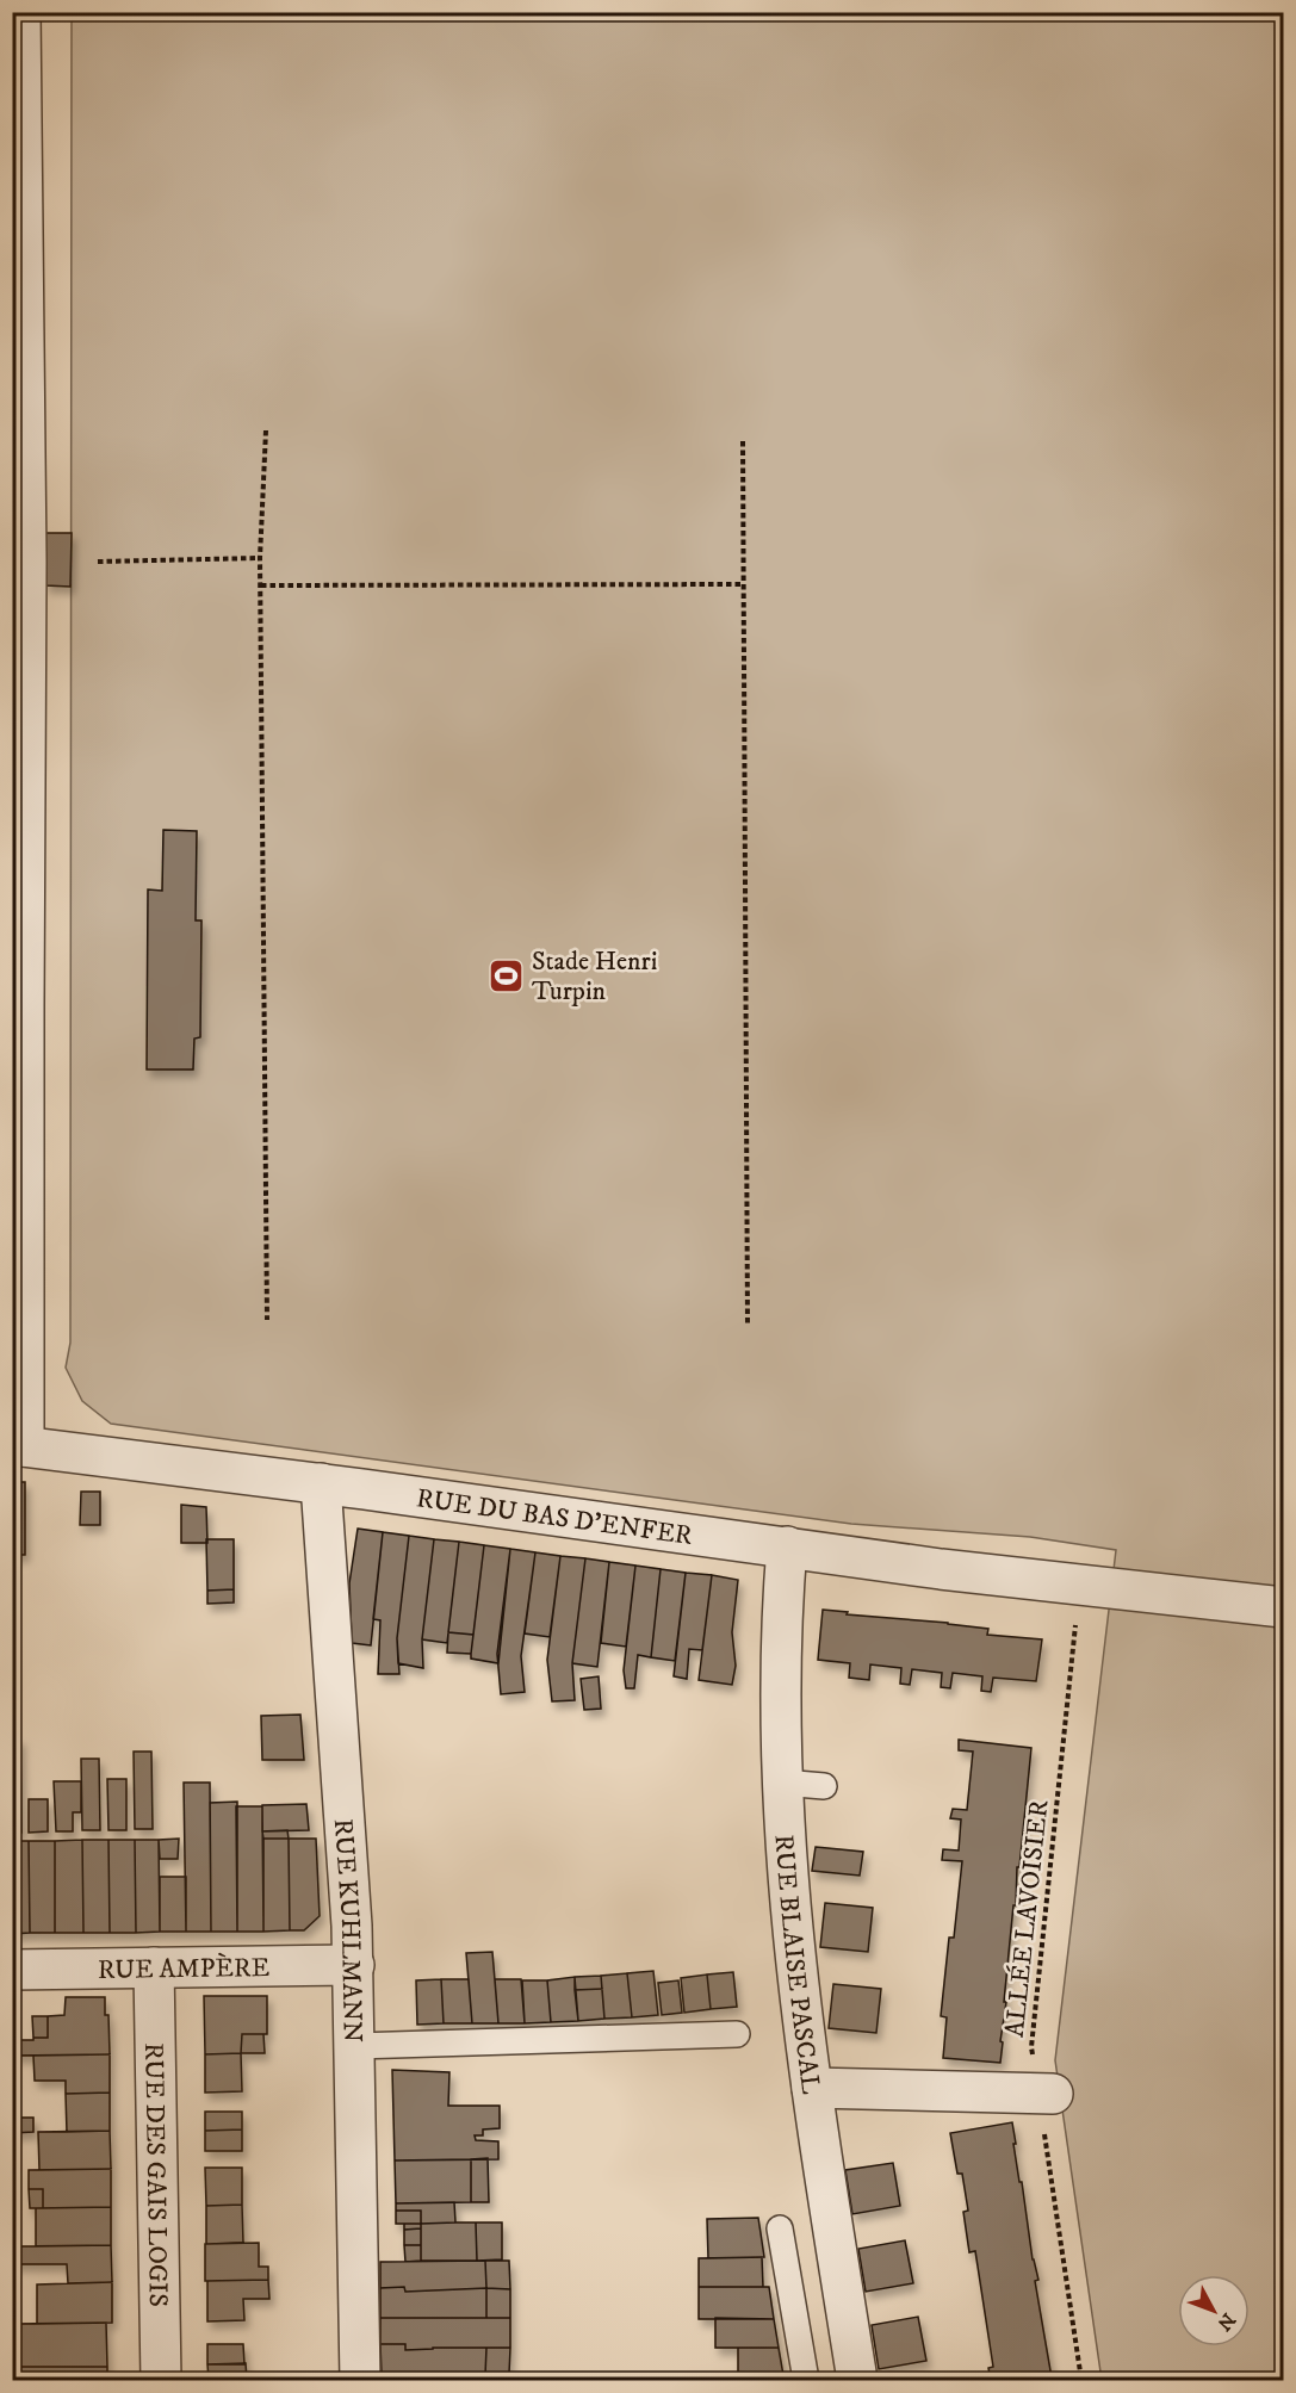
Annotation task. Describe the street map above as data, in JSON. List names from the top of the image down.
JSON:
{
  "streets": {
    "street": [
      "RUE DU BAS D'ENFER",
      "RUE KUHLMANN",
      "RUE BLAISE PASCAL",
      "RUE AMPÈRE",
      "RUE DES GAIS LOGIS"
    ],
    "path": ["ALLÉE LAVOISIER"]
  },
  "crossings": [
    ["RUE DU BAS D'ENFER", "ALLÉE LAVOISIER"],
    ["RUE DU BAS D'ENFER", "RUE KUHLMANN"],
    ["RUE DU BAS D'ENFER", "RUE BLAISE PASCAL"],
    ["RUE KUHLMANN", "RUE AMPÈRE"],
    ["RUE AMPÈRE", "RUE DES GAIS LOGIS"]
  ],
  "places": {
    "sports": ["Stade Henri Turpin"]
  },
  "north": "bottom right"
}
